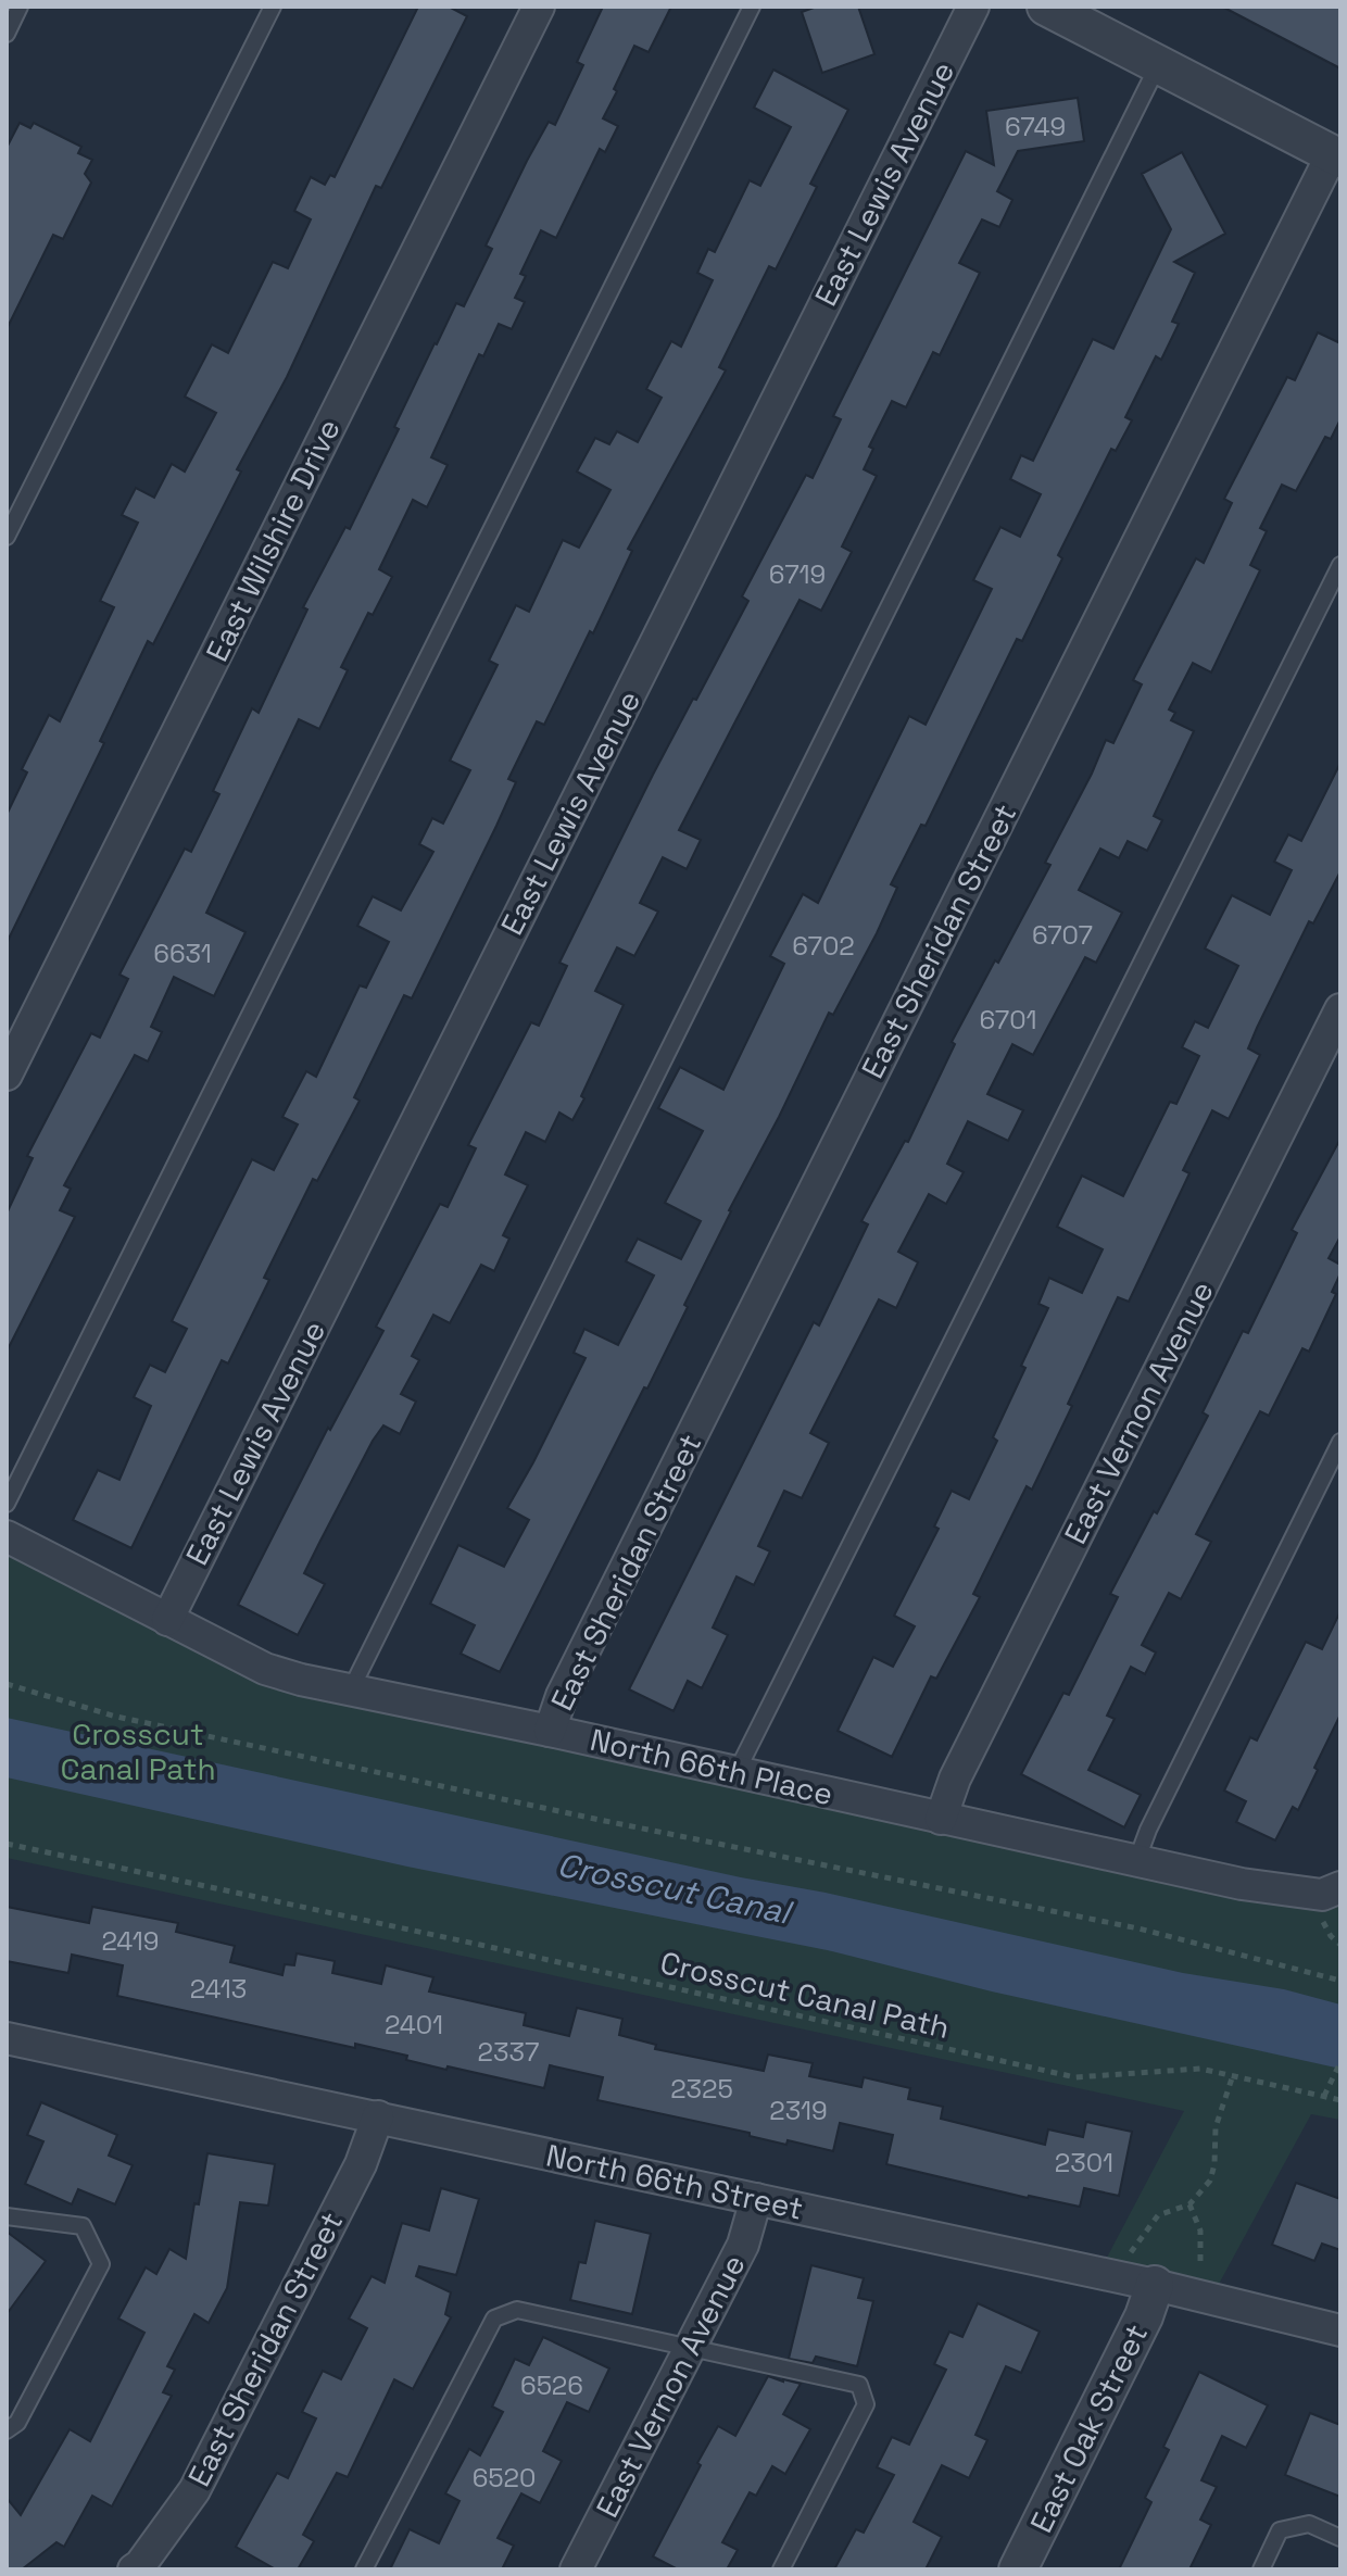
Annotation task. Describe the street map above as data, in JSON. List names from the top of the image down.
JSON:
{
  "streets": {
    "street": [
      "East Lewis Avenue",
      "East Wilshire Drive",
      "East Sheridan Street",
      "East Vernon Avenue",
      "North 66th Place",
      "North 66th Street",
      "East Oak Street"
    ],
    "path": ["Crosscut Canal Path"]
  },
  "crossings": [
    ["East Lewis Avenue", "North 66th Place"],
    ["East Sheridan Street", "North 66th Place"],
    ["East Sheridan Street", "North 66th Street"],
    ["East Vernon Avenue", "North 66th Place"],
    ["East Vernon Avenue", "North 66th Street"],
    ["North 66th Street", "East Oak Street"]
  ],
  "water": ["Crosscut Canal"],
  "parks": ["Crosscut Canal Path"],
  "house_numbers": [
    "6749",
    "6719",
    "6707",
    "6702",
    "6631",
    "6701",
    "2419",
    "2413",
    "2401",
    "2337",
    "2325",
    "2319",
    "2301",
    "6526",
    "6520"
  ]
}
